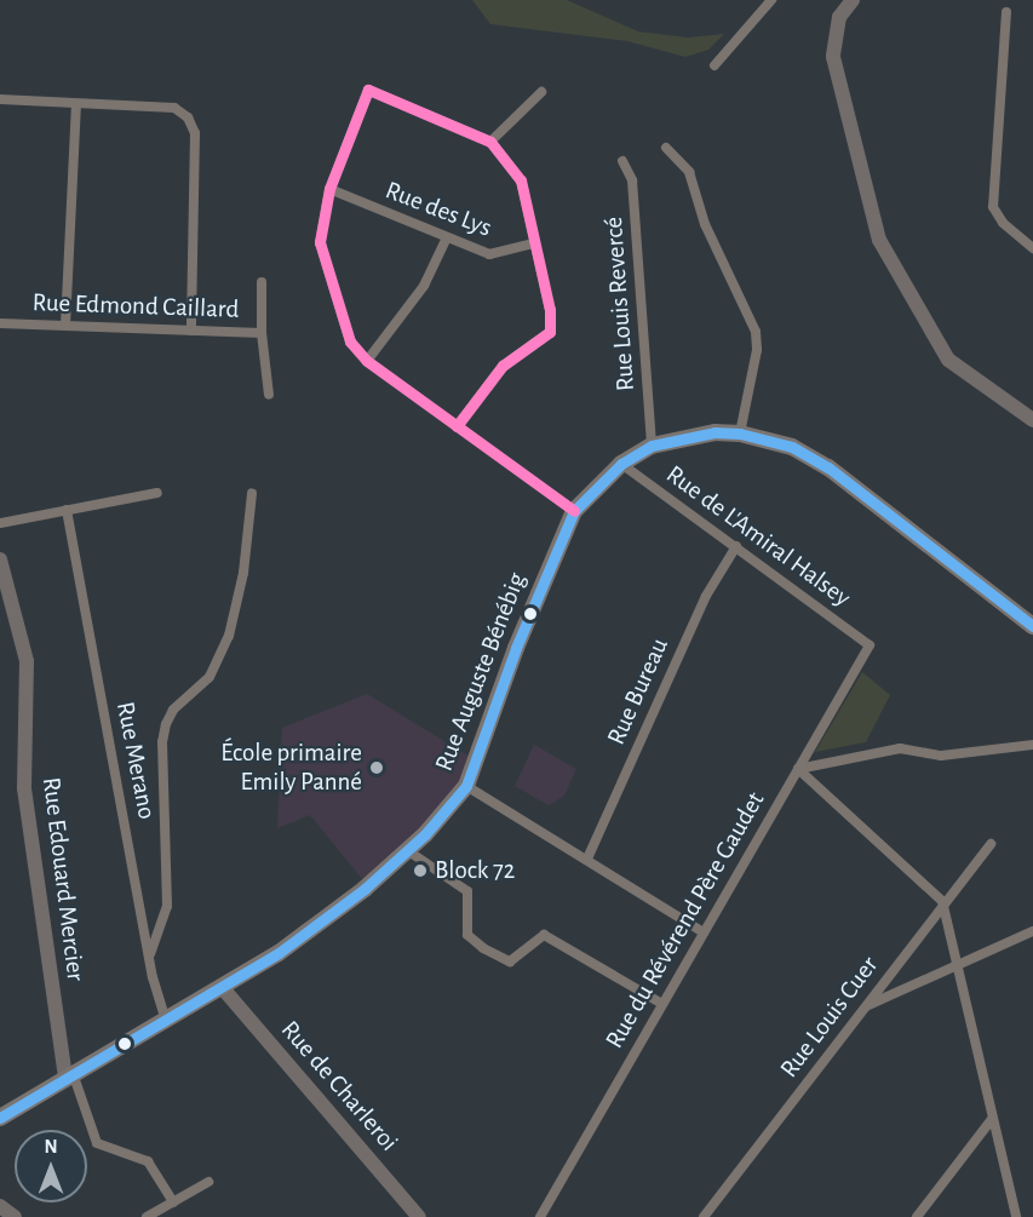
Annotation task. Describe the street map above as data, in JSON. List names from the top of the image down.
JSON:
{
  "streets": {
    "main road": ["Rue Auguste Bénébig"],
    "street": [
      "Rue des Lys",
      "Rue Louis Revercé",
      "Rue Edmond Caillard",
      "Rue de L'Amiral Halsey",
      "Rue Bureau",
      "Rue Merano",
      "Rue Edouard Mercier",
      "Rue du Révérend Père Gaudet",
      "Rue Louis Cuer",
      "Rue de Charleroi"
    ]
  },
  "crossings": [
    ["Rue Louis Revercé", "Rue Auguste Bénébig"],
    ["Rue de L'Amiral Halsey", "Rue Auguste Bénébig"],
    ["Rue de L'Amiral Halsey", "Rue Bureau"],
    ["Rue de L'Amiral Halsey", "Rue du Révérend Père Gaudet"],
    ["Rue Auguste Bénébig", "Rue Merano"],
    ["Rue Auguste Bénébig", "Rue Edouard Mercier"],
    ["Rue Auguste Bénébig", "Rue de Charleroi"]
  ],
  "places": ["École primaire Emily Panné", "Block 72"],
  "north": "top"
}
